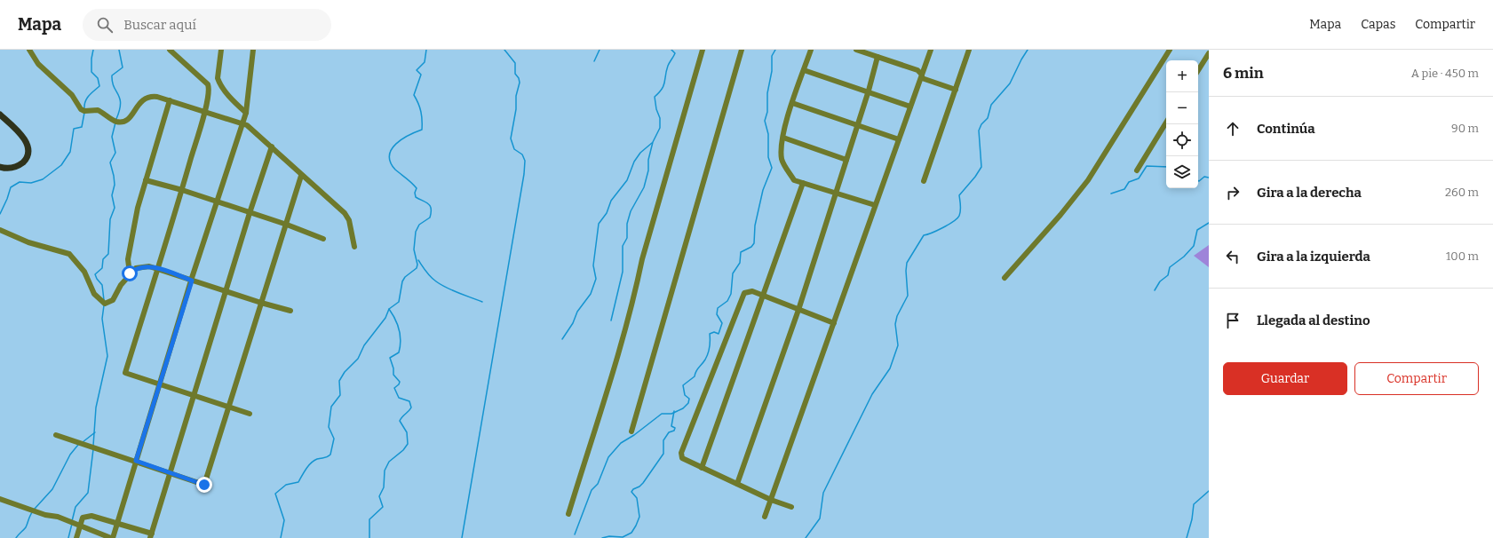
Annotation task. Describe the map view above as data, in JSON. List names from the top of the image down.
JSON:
{
  "page": {
    "header": "Mapa",
    "search": "Buscar aquí",
    "nav": ["Mapa", "Capas", "Compartir"],
    "heading": ["6 min", "A pie · 450 m"],
    "map_buttons": ["+", "−"],
    "list": [
      ["Continúa", "90 m"],
      ["Gira a la derecha", "260 m"],
      ["Gira a la izquierda", "100 m"],
      "Llegada al destino"
    ],
    "buttons": ["Guardar", "Compartir"]
  }
}
